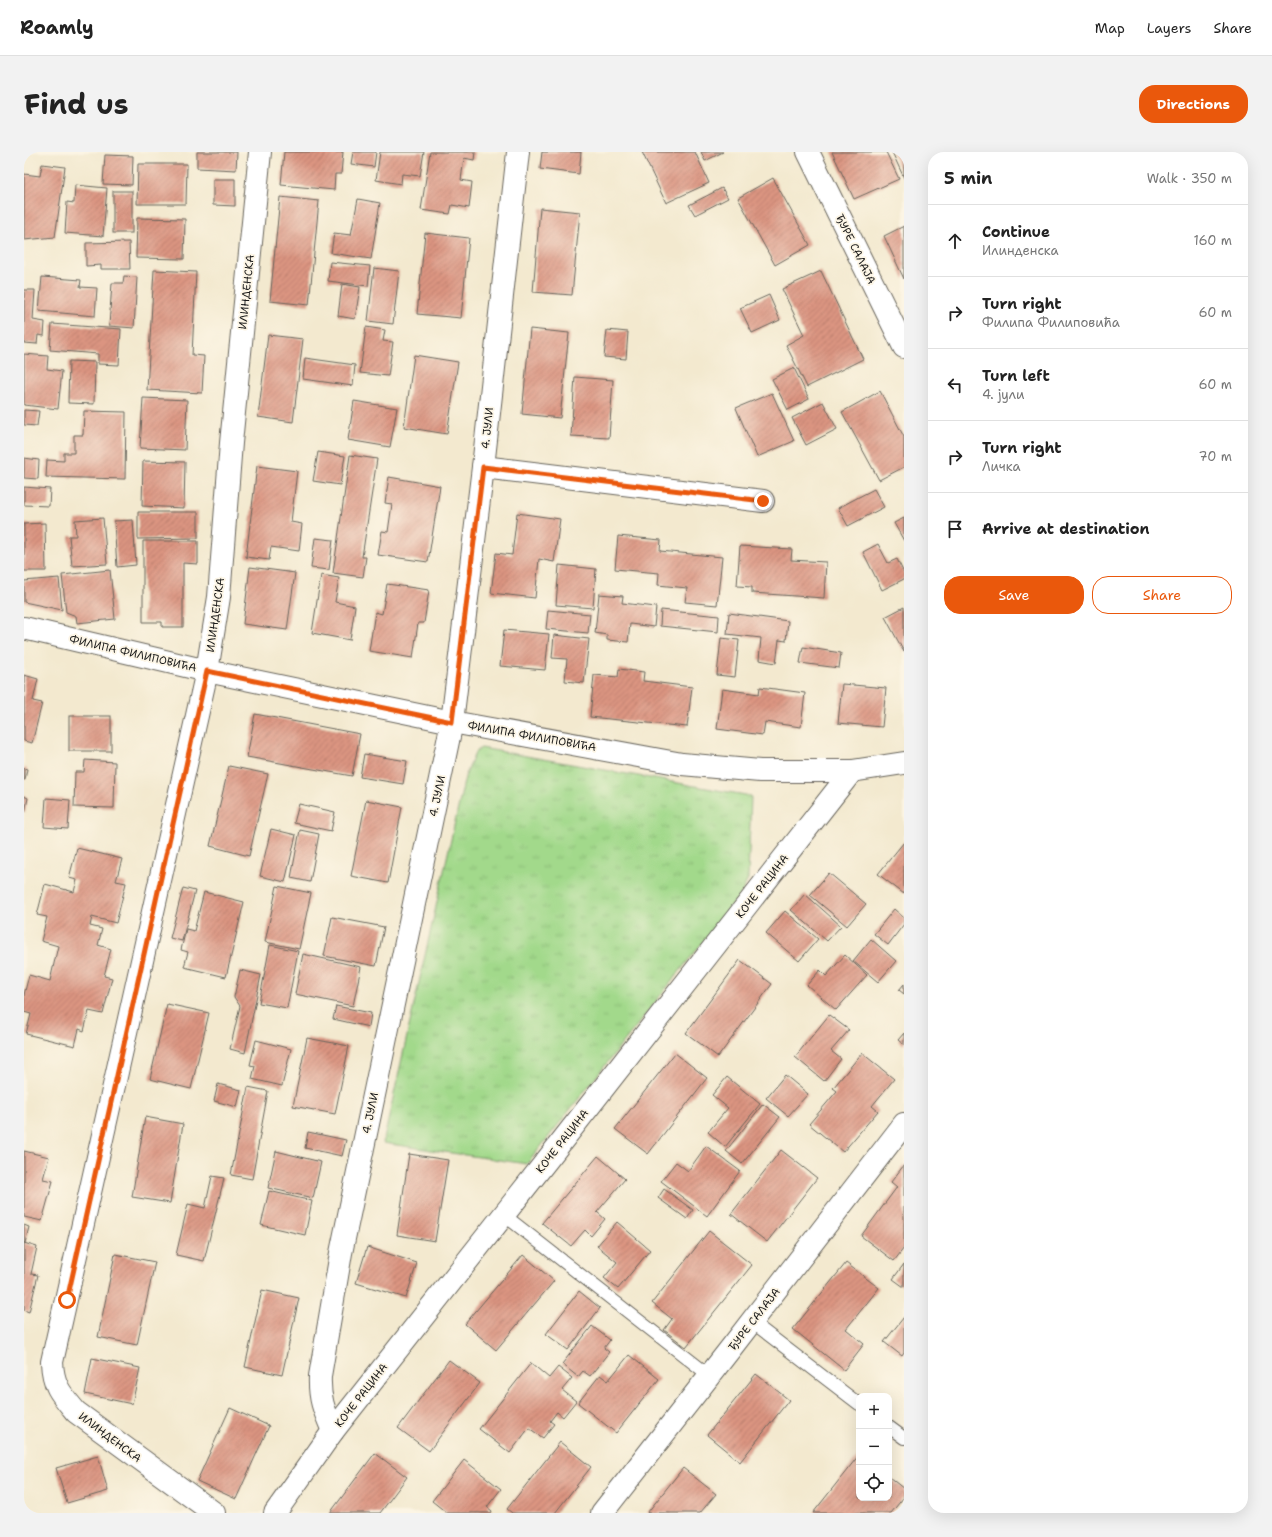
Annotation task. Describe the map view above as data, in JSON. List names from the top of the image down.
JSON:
{
  "streets": {
    "street": [
      "ЂУРЕ САЛАЈА",
      "ИЛИНДЕНСКА",
      "4. ЈУЛИ",
      "ФИЛИПА ФИЛИПОВИЋА",
      "КОЧЕ РАЦИНА"
    ]
  },
  "crossings": [
    ["ИЛИНДЕНСКА", "ФИЛИПА ФИЛИПОВИЋА"],
    ["4. ЈУЛИ", "ФИЛИПА ФИЛИПОВИЋА"],
    ["4. ЈУЛИ", "КОЧЕ РАЦИНА"],
    ["ФИЛИПА ФИЛИПОВИЋА", "КОЧЕ РАЦИНА"]
  ],
  "page": {
    "header": "Roamly",
    "nav": ["Map", "Layers", "Share"],
    "title": "Find us",
    "buttons": [
      "Directions",
      ["Save", "Share"]
    ],
    "heading": ["5 min", "Walk · 350 m"],
    "list": [
      ["Continue", "Илинденска", "160 m"],
      ["Turn right", "Филипа Филиповића", "60 m"],
      ["Turn left", "4. јули", "60 m"],
      ["Turn right", "Личка", "70 m"],
      "Arrive at destination"
    ],
    "map_buttons": ["+", "−"]
  }
}
